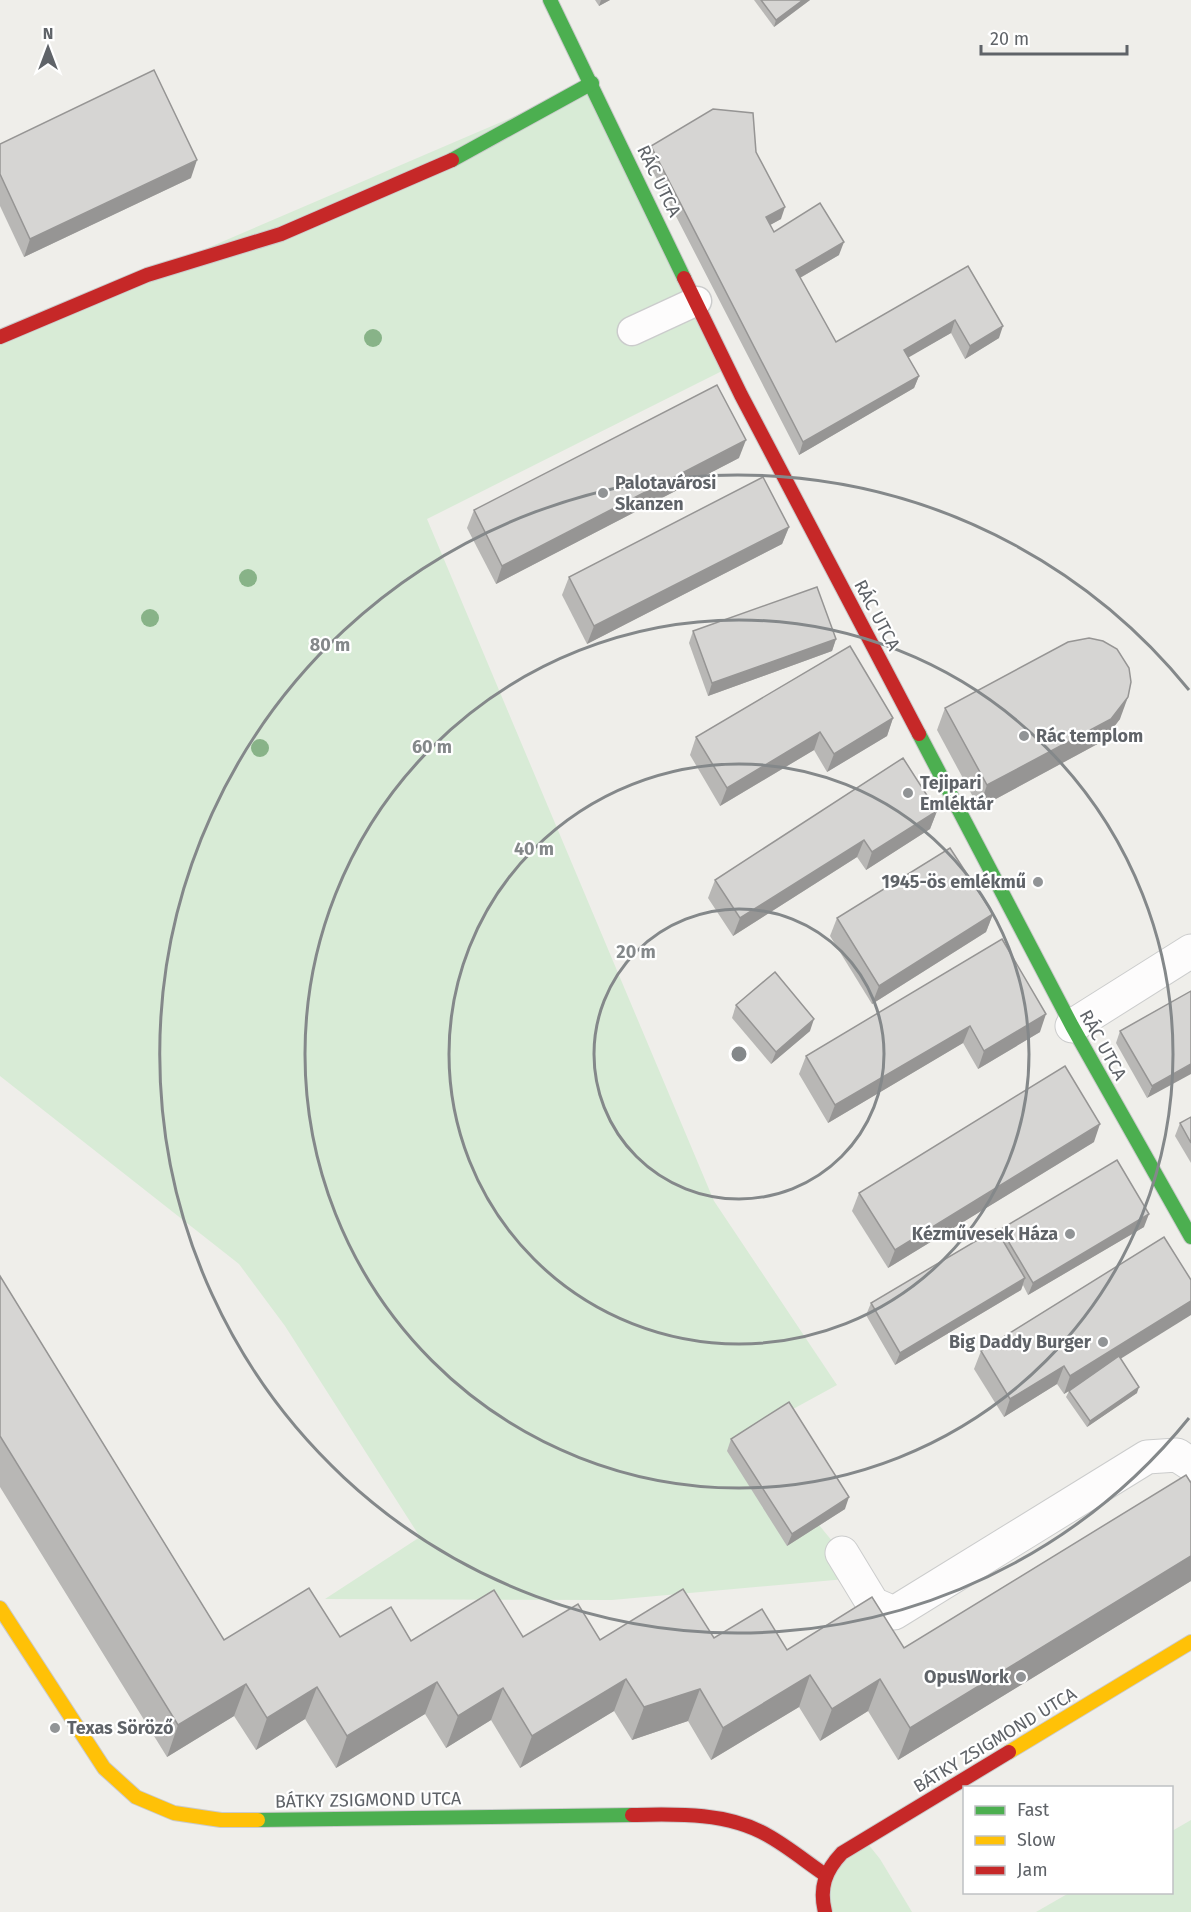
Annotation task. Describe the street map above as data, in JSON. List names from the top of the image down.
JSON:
{
  "streets": {
    "street": ["RÁC UTCA", "BÁTKY ZSIGMOND UTCA"]
  },
  "places": [
    "Palotavárosi Skanzen",
    "Rác templom",
    "Tejipari Emléktár",
    "1945-ös emlékmű",
    "Kézművesek Háza",
    "Big Daddy Burger",
    "OpusWork",
    "Texas Söröző"
  ],
  "legend": ["Fast", "Slow", "Jam"],
  "scale_bar": "20 m",
  "north": "top",
  "rings": [
    "80 m",
    "60 m",
    "40 m",
    "20 m"
  ]
}
